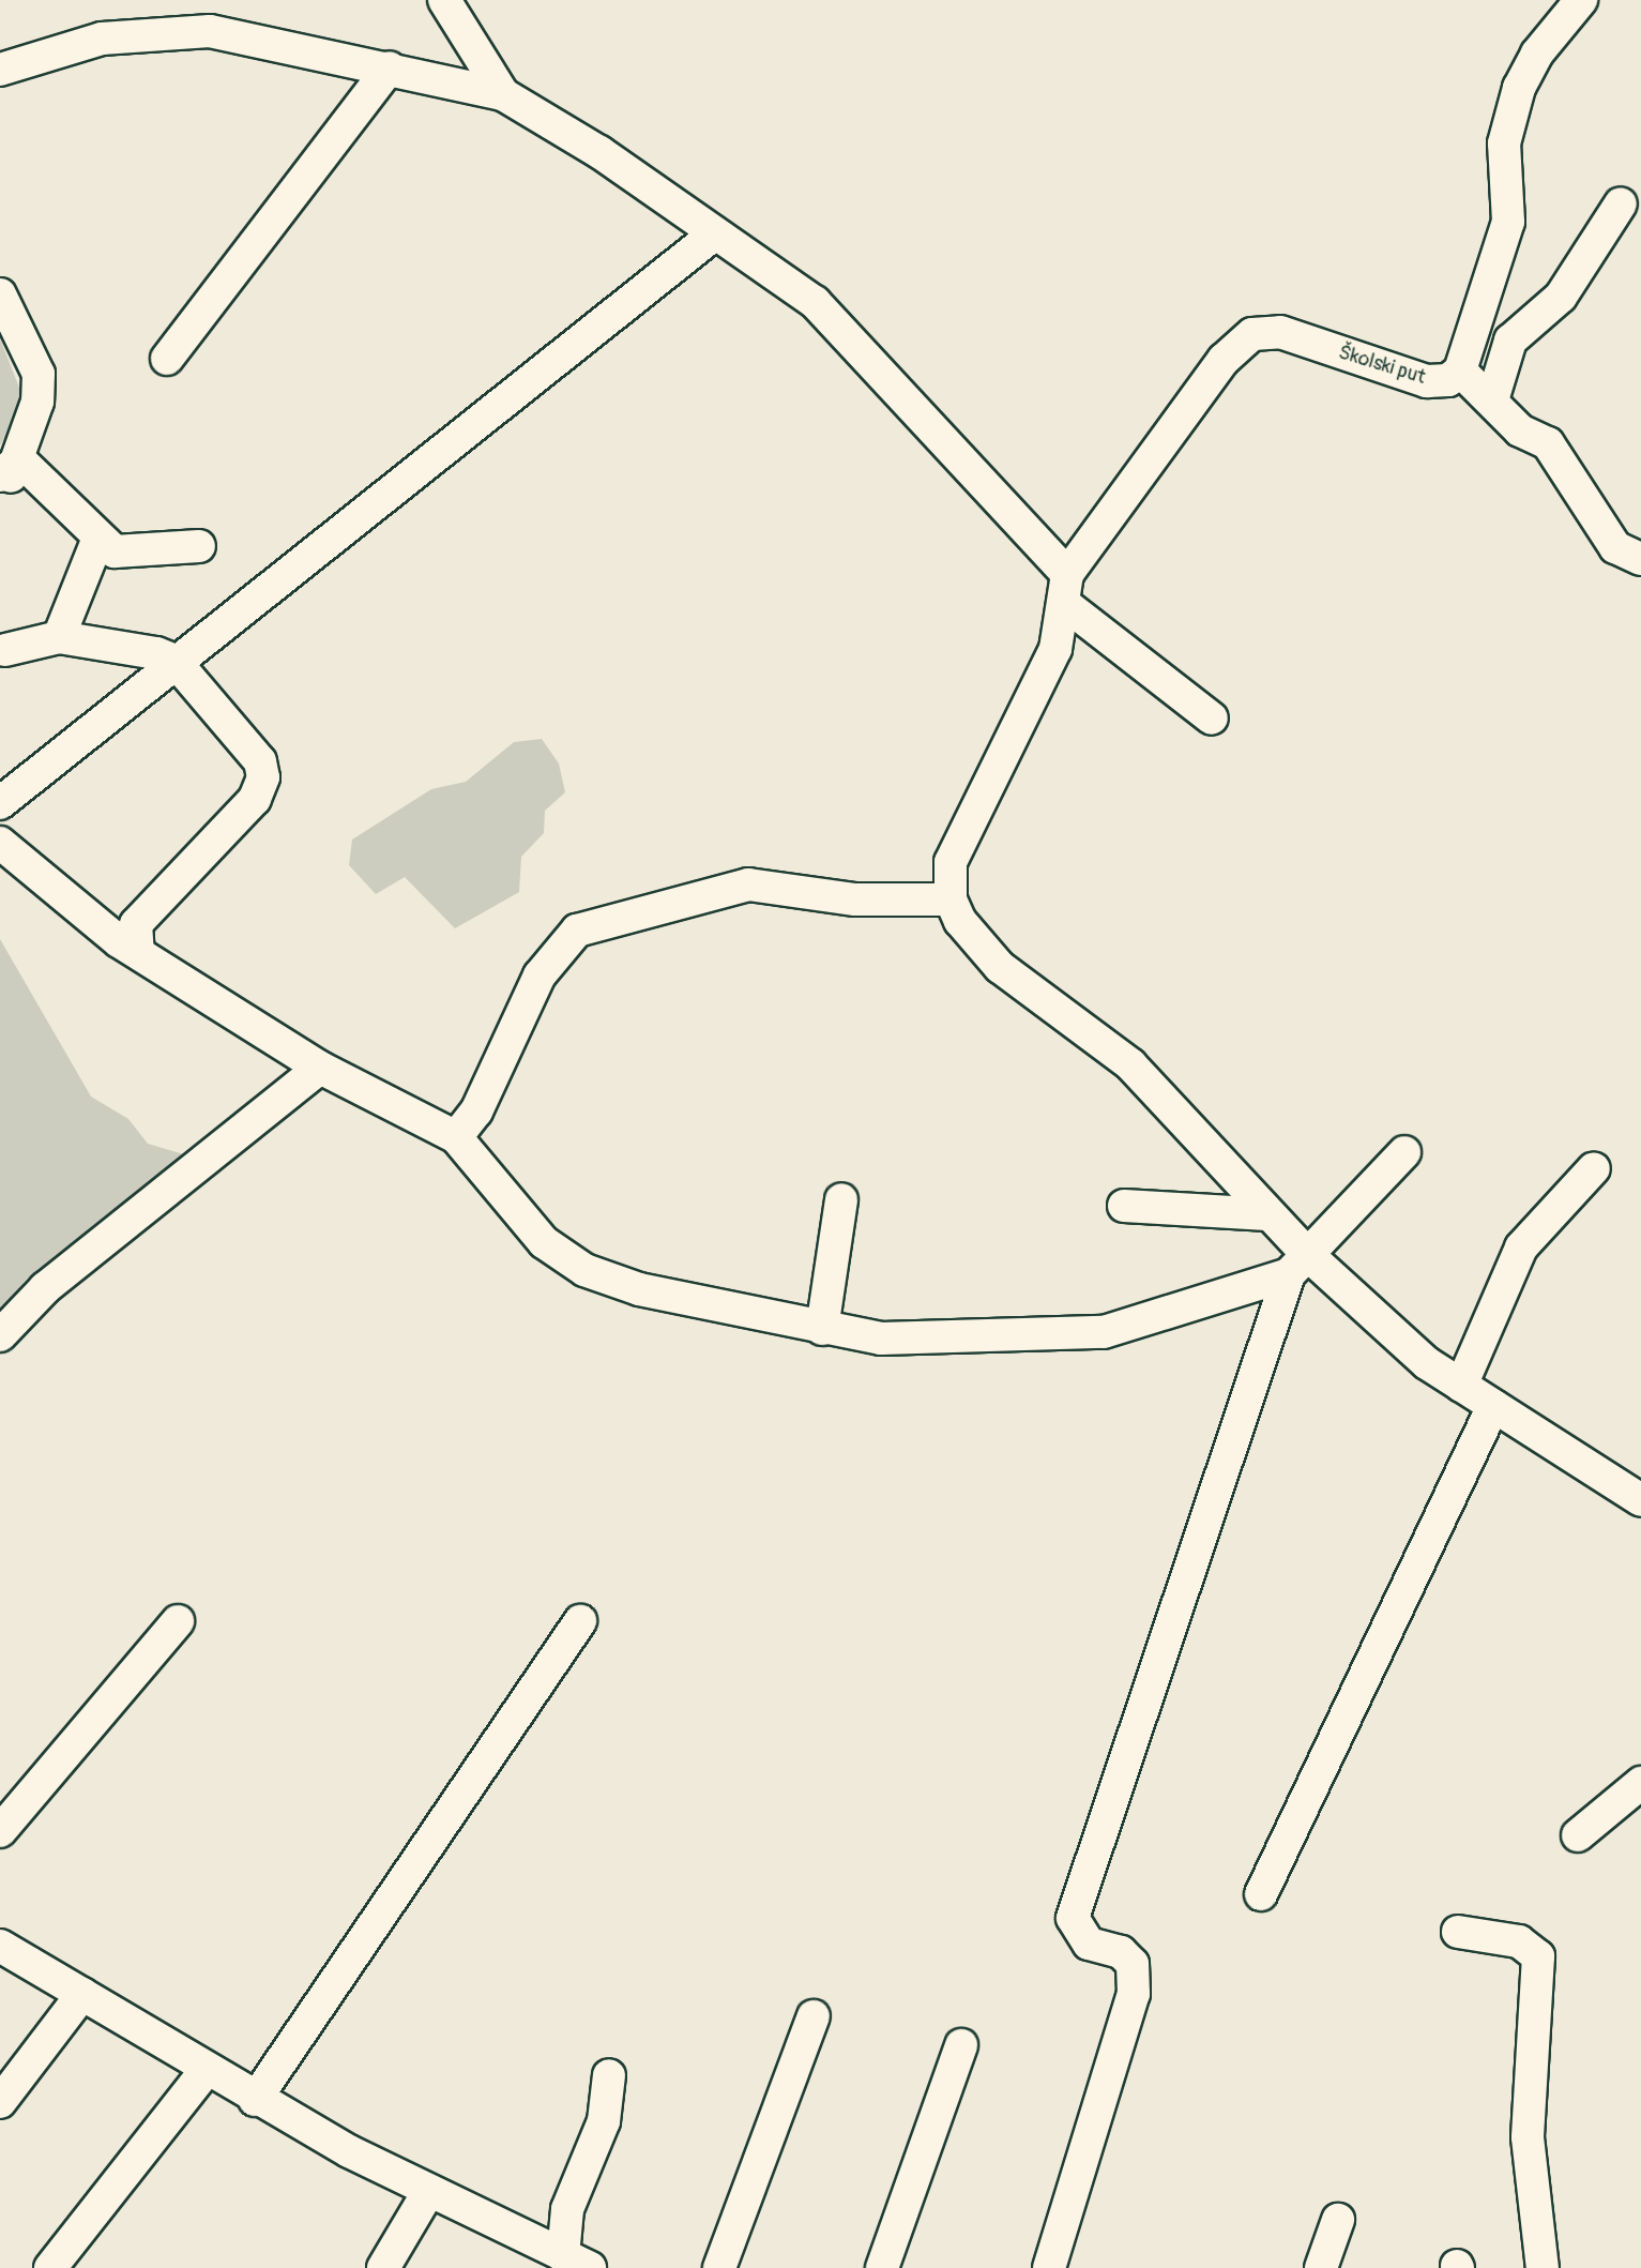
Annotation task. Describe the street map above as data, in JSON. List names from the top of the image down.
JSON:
{
  "streets": {
    "street": ["Školski put"]
  }
}
